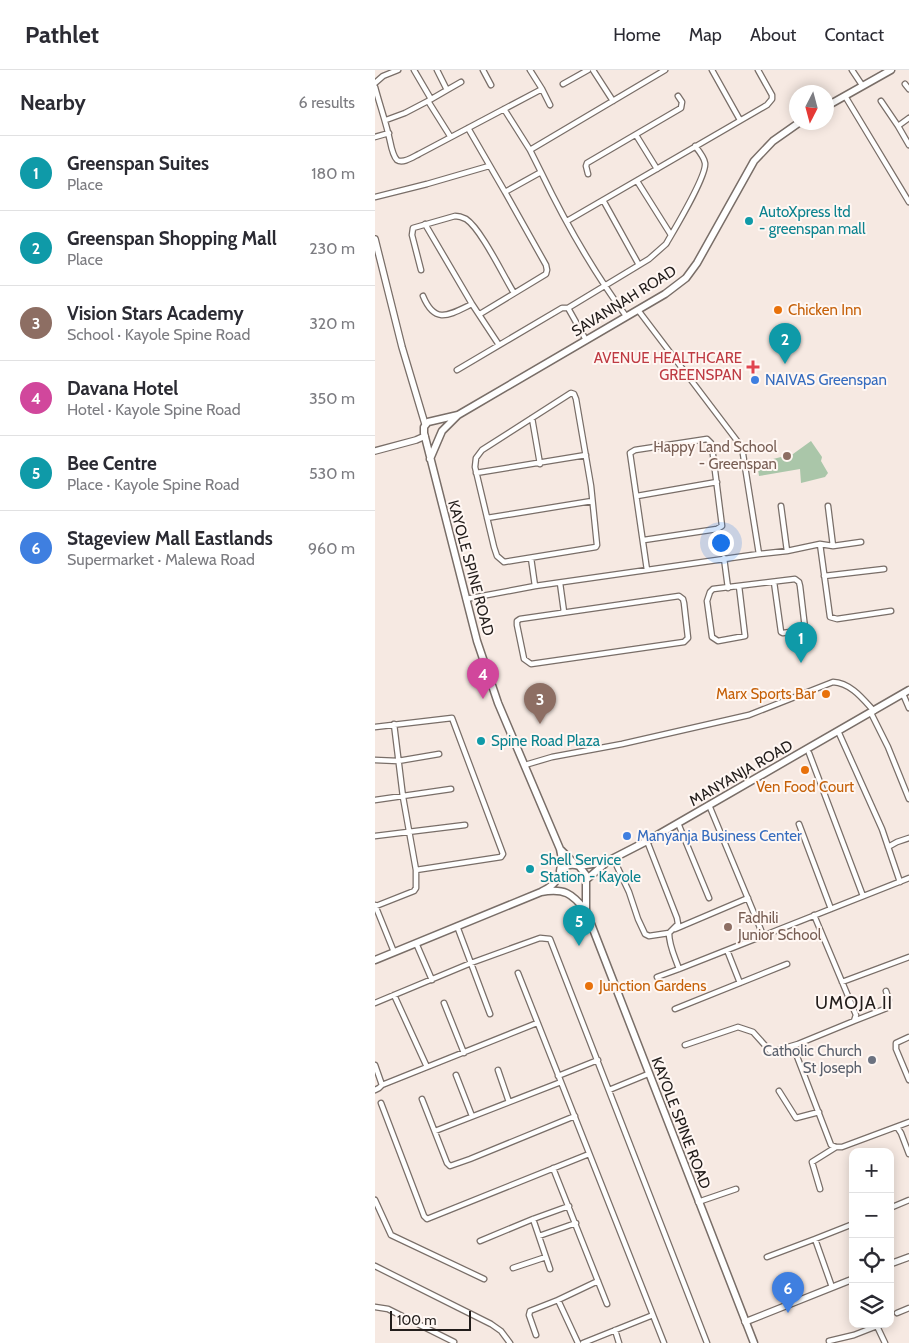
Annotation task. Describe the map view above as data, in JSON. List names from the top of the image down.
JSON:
{
  "streets": {
    "main road": ["SAVANNAH ROAD", "KAYOLE SPINE ROAD", "MANYANJA ROAD"]
  },
  "crossings": [
    ["SAVANNAH ROAD", "KAYOLE SPINE ROAD"]
  ],
  "districts": ["UMOJA II"],
  "places": {
    "other": [
      "AutoXpress ltd - greenspan mall",
      "Chicken Inn",
      "NAIVAS Greenspan",
      "Happy Land School - Greenspan",
      "Marx Sports Bar",
      "Spine Road Plaza",
      "Ven Food Court",
      "Manyanja Business Center",
      "Shell Service Station - Kayole",
      "Fadhili Junior School",
      "Junction Gardens",
      "Catholic Church St Joseph"
    ],
    "health": ["AVENUE HEALTHCARE GREENSPAN"]
  },
  "scale_bar": "100 m",
  "north": "bottom",
  "page": {
    "header": "Pathlet",
    "nav": [
      "Home",
      "Map",
      "About",
      "Contact"
    ],
    "heading": ["Nearby", "6 results"],
    "list": [
      {
        "mark": "1",
        "name": "Greenspan Suites",
        "note": "Place",
        "value": "180 m"
      },
      {
        "mark": "2",
        "name": "Greenspan Shopping Mall",
        "note": "Place",
        "value": "230 m"
      },
      {
        "mark": "3",
        "name": "Vision Stars Academy",
        "note": "School · Kayole Spine Road",
        "value": "320 m"
      },
      {
        "mark": "4",
        "name": "Davana Hotel",
        "note": "Hotel · Kayole Spine Road",
        "value": "350 m"
      },
      {
        "mark": "5",
        "name": "Bee Centre",
        "note": "Place · Kayole Spine Road",
        "value": "530 m"
      },
      {
        "mark": "6",
        "name": "Stageview Mall Eastlands",
        "note": "Supermarket · Malewa Road",
        "value": "960 m"
      }
    ],
    "pins": [
      "2",
      "1",
      "4",
      "3",
      "5",
      "6"
    ],
    "map_buttons": ["+", "−"],
    "scale": "100 m"
  }
}
